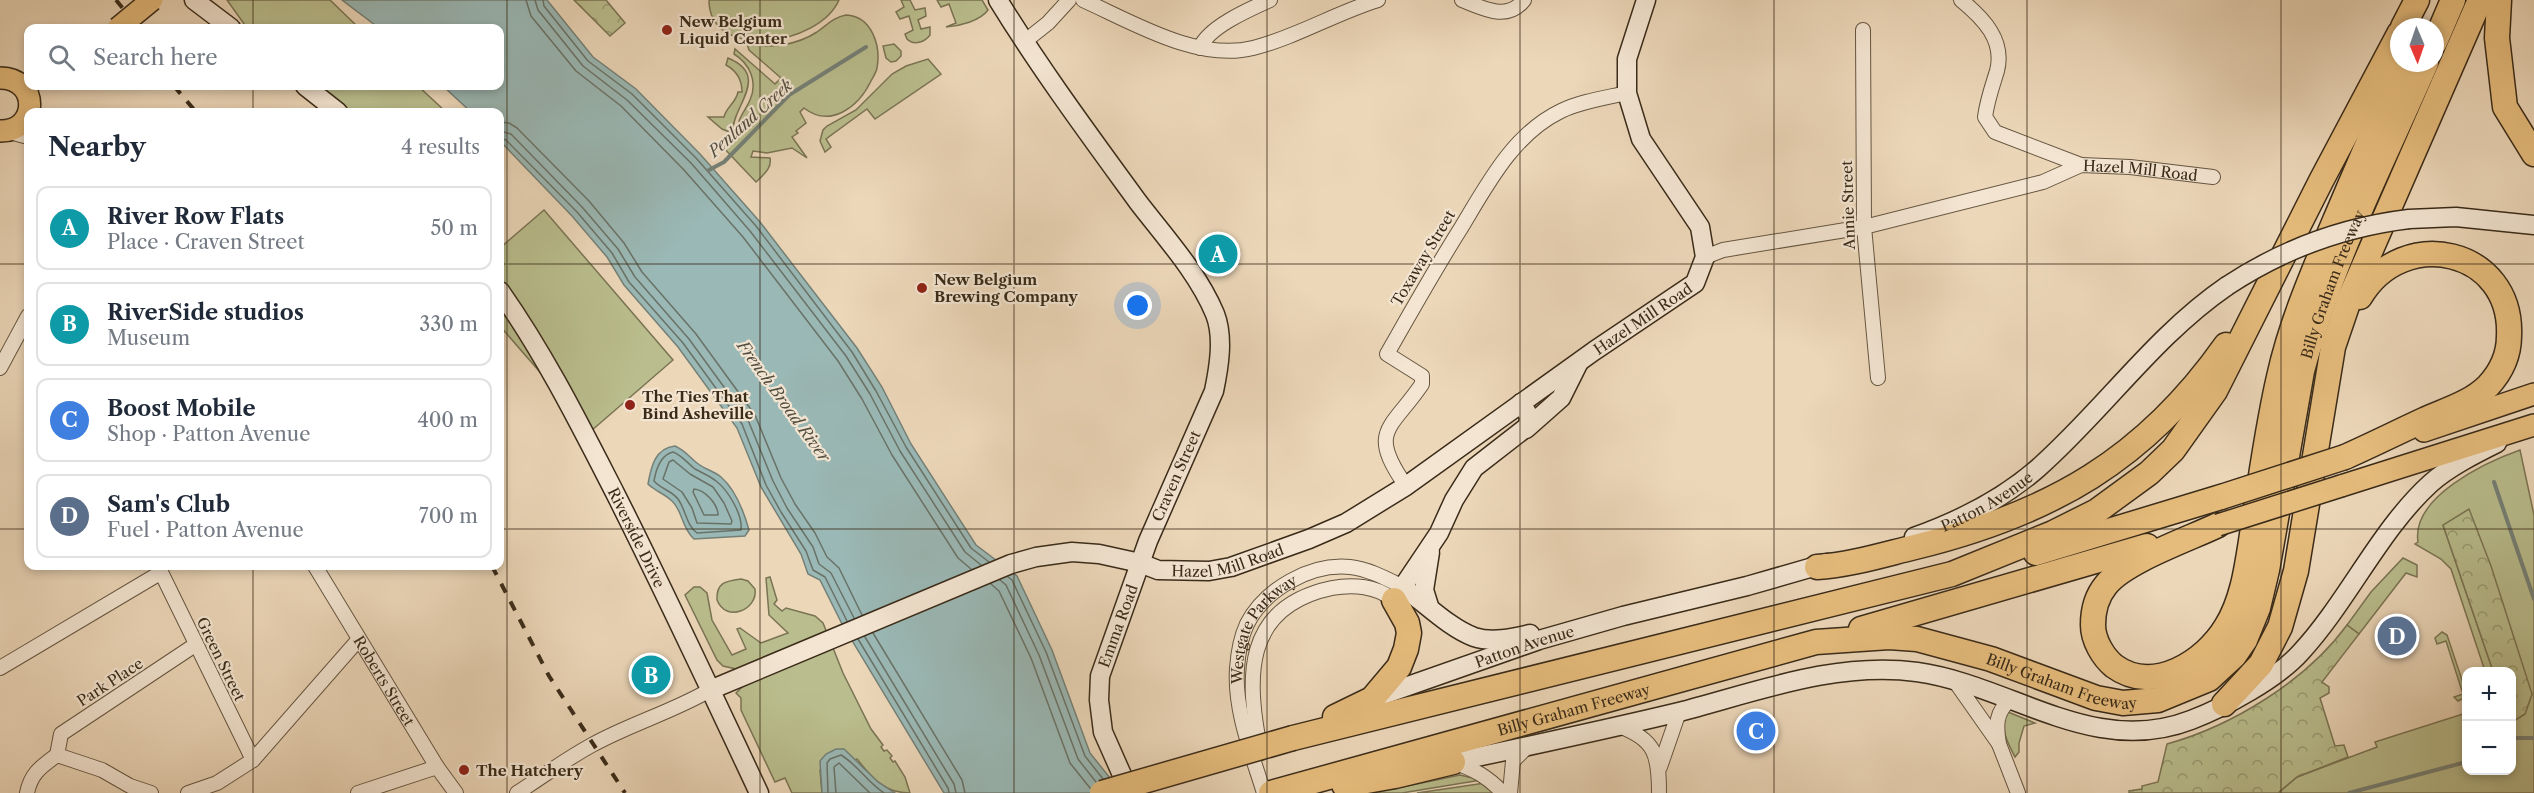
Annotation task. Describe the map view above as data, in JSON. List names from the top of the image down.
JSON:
{
  "streets": {
    "highway": ["Billy Graham Freeway"],
    "street": [
      "Hazel Mill Road",
      "Annie Street",
      "Toxaway Street",
      "Craven Street",
      "Patton Avenue",
      "Riverside Drive",
      "Emma Road",
      "Westgate Parkway",
      "Green Street",
      "Roberts Street",
      "Park Place"
    ]
  },
  "crossings": [
    ["Hazel Mill Road", "Annie Street"],
    ["Hazel Mill Road", "Toxaway Street"],
    ["Hazel Mill Road", "Craven Street"],
    ["Hazel Mill Road", "Emma Road"],
    ["Craven Street", "Emma Road"],
    ["Green Street", "Park Place"]
  ],
  "water": ["Penland Creek", "French Broad River"],
  "places": [
    "New Belgium Liquid Center",
    "New Belgium Brewing Company",
    "The Ties That Bind Asheville",
    "The Hatchery"
  ],
  "north": "bottom",
  "page": {
    "search": "Search here",
    "heading": ["Nearby", "4 results"],
    "list": [
      {
        "mark": "A",
        "name": "River Row Flats",
        "note": "Place · Craven Street",
        "value": "50 m"
      },
      {
        "mark": "B",
        "name": "RiverSide studios",
        "note": "Museum",
        "value": "330 m"
      },
      {
        "mark": "C",
        "name": "Boost Mobile",
        "note": "Shop · Patton Avenue",
        "value": "400 m"
      },
      {
        "mark": "D",
        "name": "Sam's Club",
        "note": "Fuel · Patton Avenue",
        "value": "700 m"
      }
    ],
    "pins": [
      "A",
      "D",
      "B",
      "C"
    ],
    "map_buttons": ["+", "−"]
  }
}
